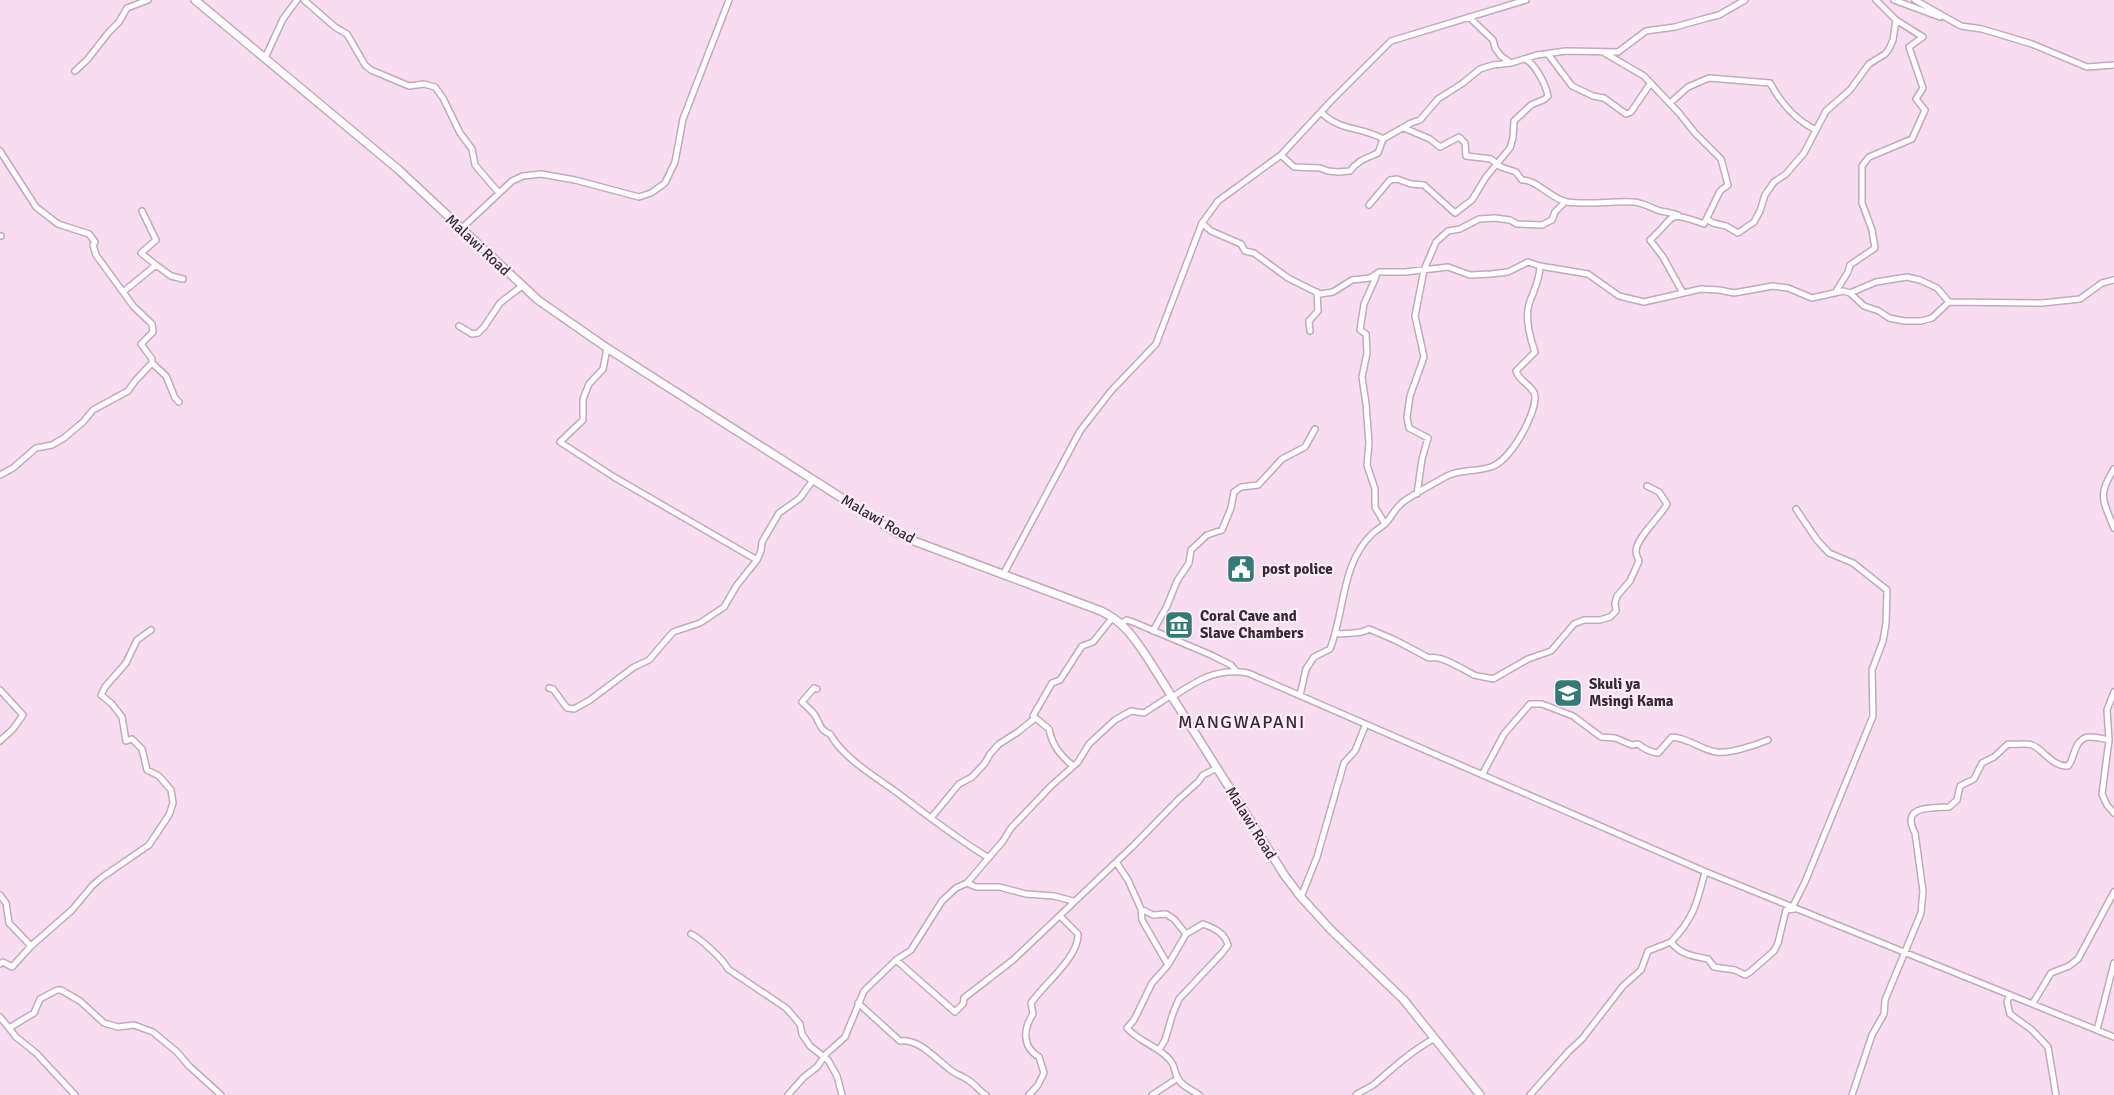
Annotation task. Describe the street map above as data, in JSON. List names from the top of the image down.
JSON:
{
  "streets": {
    "main road": ["Malawi Road"]
  },
  "districts": ["MANGWAPANI"],
  "places": {
    "public building": ["post police"],
    "museum": ["Coral Cave and Slave Chambers"],
    "school or university": ["Skuli ya Msingi Kama"]
  }
}
